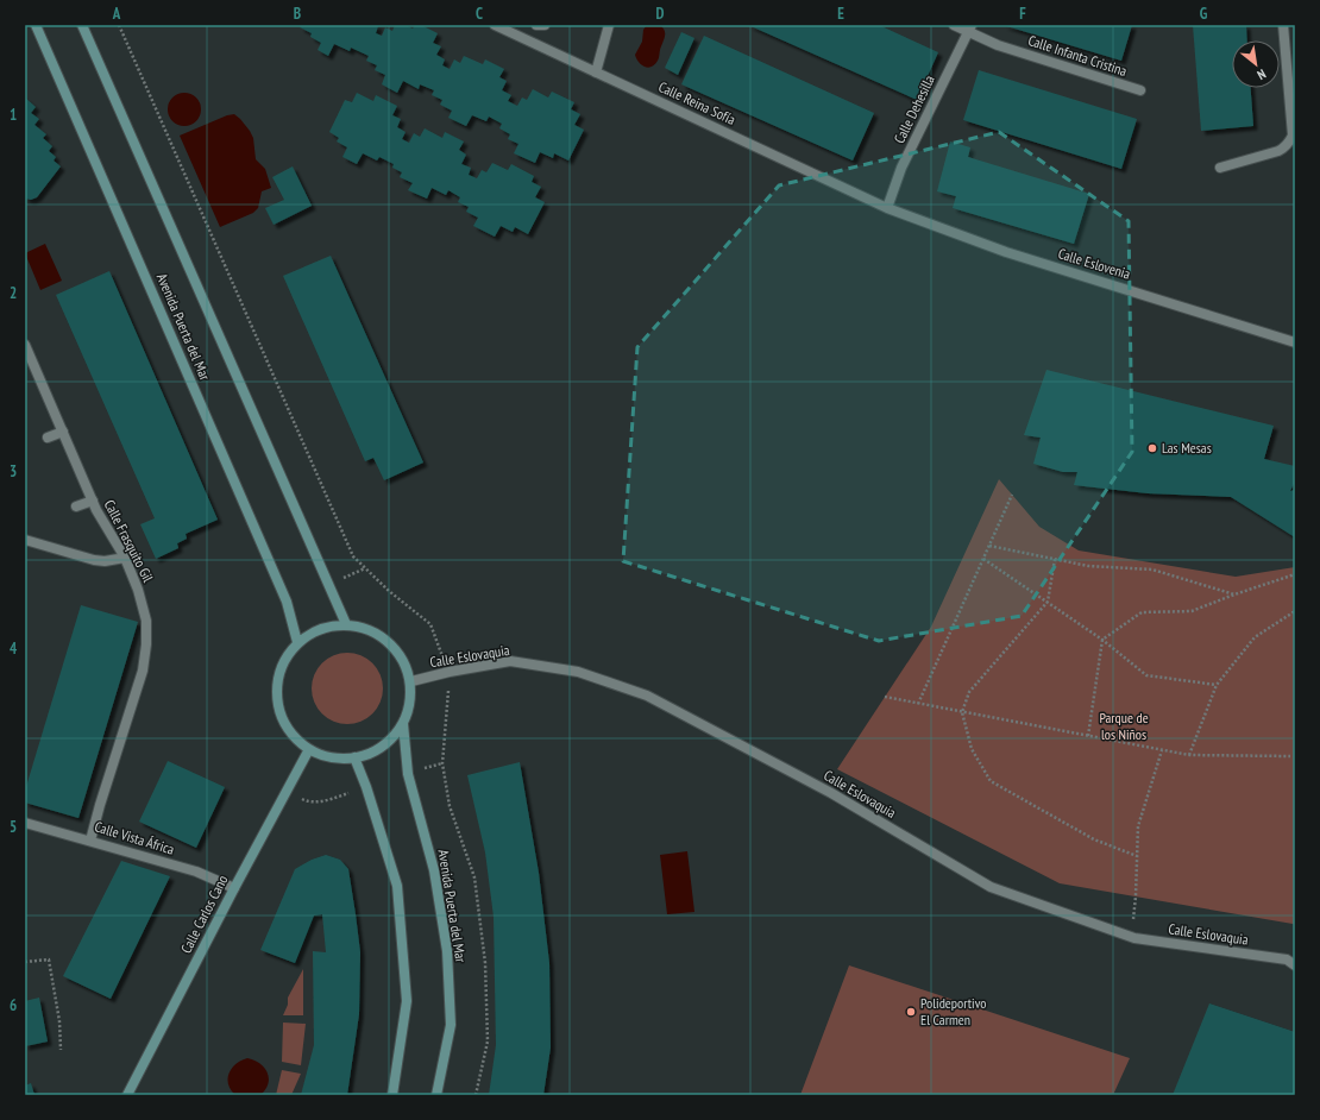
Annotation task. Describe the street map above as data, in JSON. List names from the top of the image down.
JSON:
{
  "streets": {
    "main road": ["Avenida Puerta del Mar", "Calle Carlos Cano"],
    "street": [
      "Calle Infanta Cristina",
      "Calle Reina Sofía",
      "Calle Dehesilla",
      "Calle Eslovenia",
      "Calle Frasquito Gil",
      "Calle Eslovaquia",
      "Calle Vista África"
    ]
  },
  "crossings": [
    ["Calle Infanta Cristina", "Calle Dehesilla"],
    ["Calle Reina Sofía", "Calle Dehesilla"],
    ["Calle Reina Sofía", "Calle Eslovenia"],
    ["Calle Dehesilla", "Calle Eslovenia"],
    ["Avenida Puerta del Mar", "Calle Eslovaquia"],
    ["Avenida Puerta del Mar", "Calle Carlos Cano"],
    ["Calle Frasquito Gil", "Calle Vista África"],
    ["Calle Eslovaquia", "Calle Carlos Cano"],
    ["Calle Vista África", "Calle Carlos Cano"]
  ],
  "parks": ["Parque de los Niños"],
  "places": ["Las Mesas", "Polideportivo El Carmen"],
  "north": "bottom right",
  "grid": {
    "columns": [
      "A",
      "B",
      "C",
      "D",
      "E",
      "F",
      "G"
    ],
    "rows": [
      "1",
      "2",
      "3",
      "4",
      "5",
      "6"
    ]
  }
}
